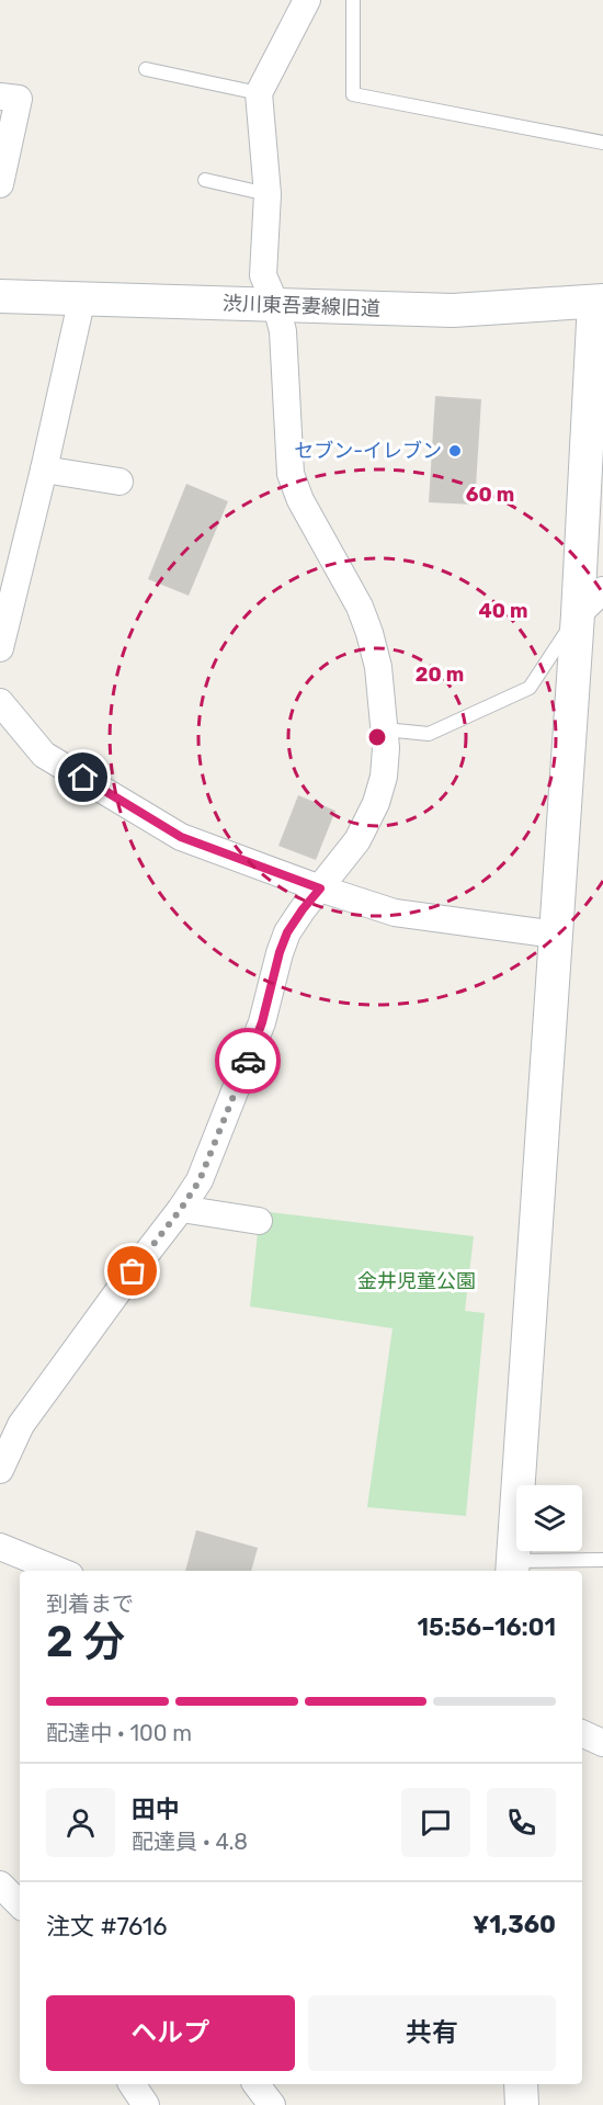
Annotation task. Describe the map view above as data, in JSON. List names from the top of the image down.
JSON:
{
  "streets": {
    "street": ["渋川東吾妻線旧道"]
  },
  "parks": ["金井児童公園"],
  "places": ["セブン-イレブン"],
  "page": {
    "heading": ["2 分", "到着まで", "15:56–16:01"],
    "panel": [
      "田中",
      "配達員 · 4.8",
      "注文 #7616",
      "¥1,360"
    ],
    "bar": "配達中 · 100 m",
    "buttons": ["ヘルプ", "共有"]
  },
  "rings": ["60 m", "40 m", "20 m"]
}
